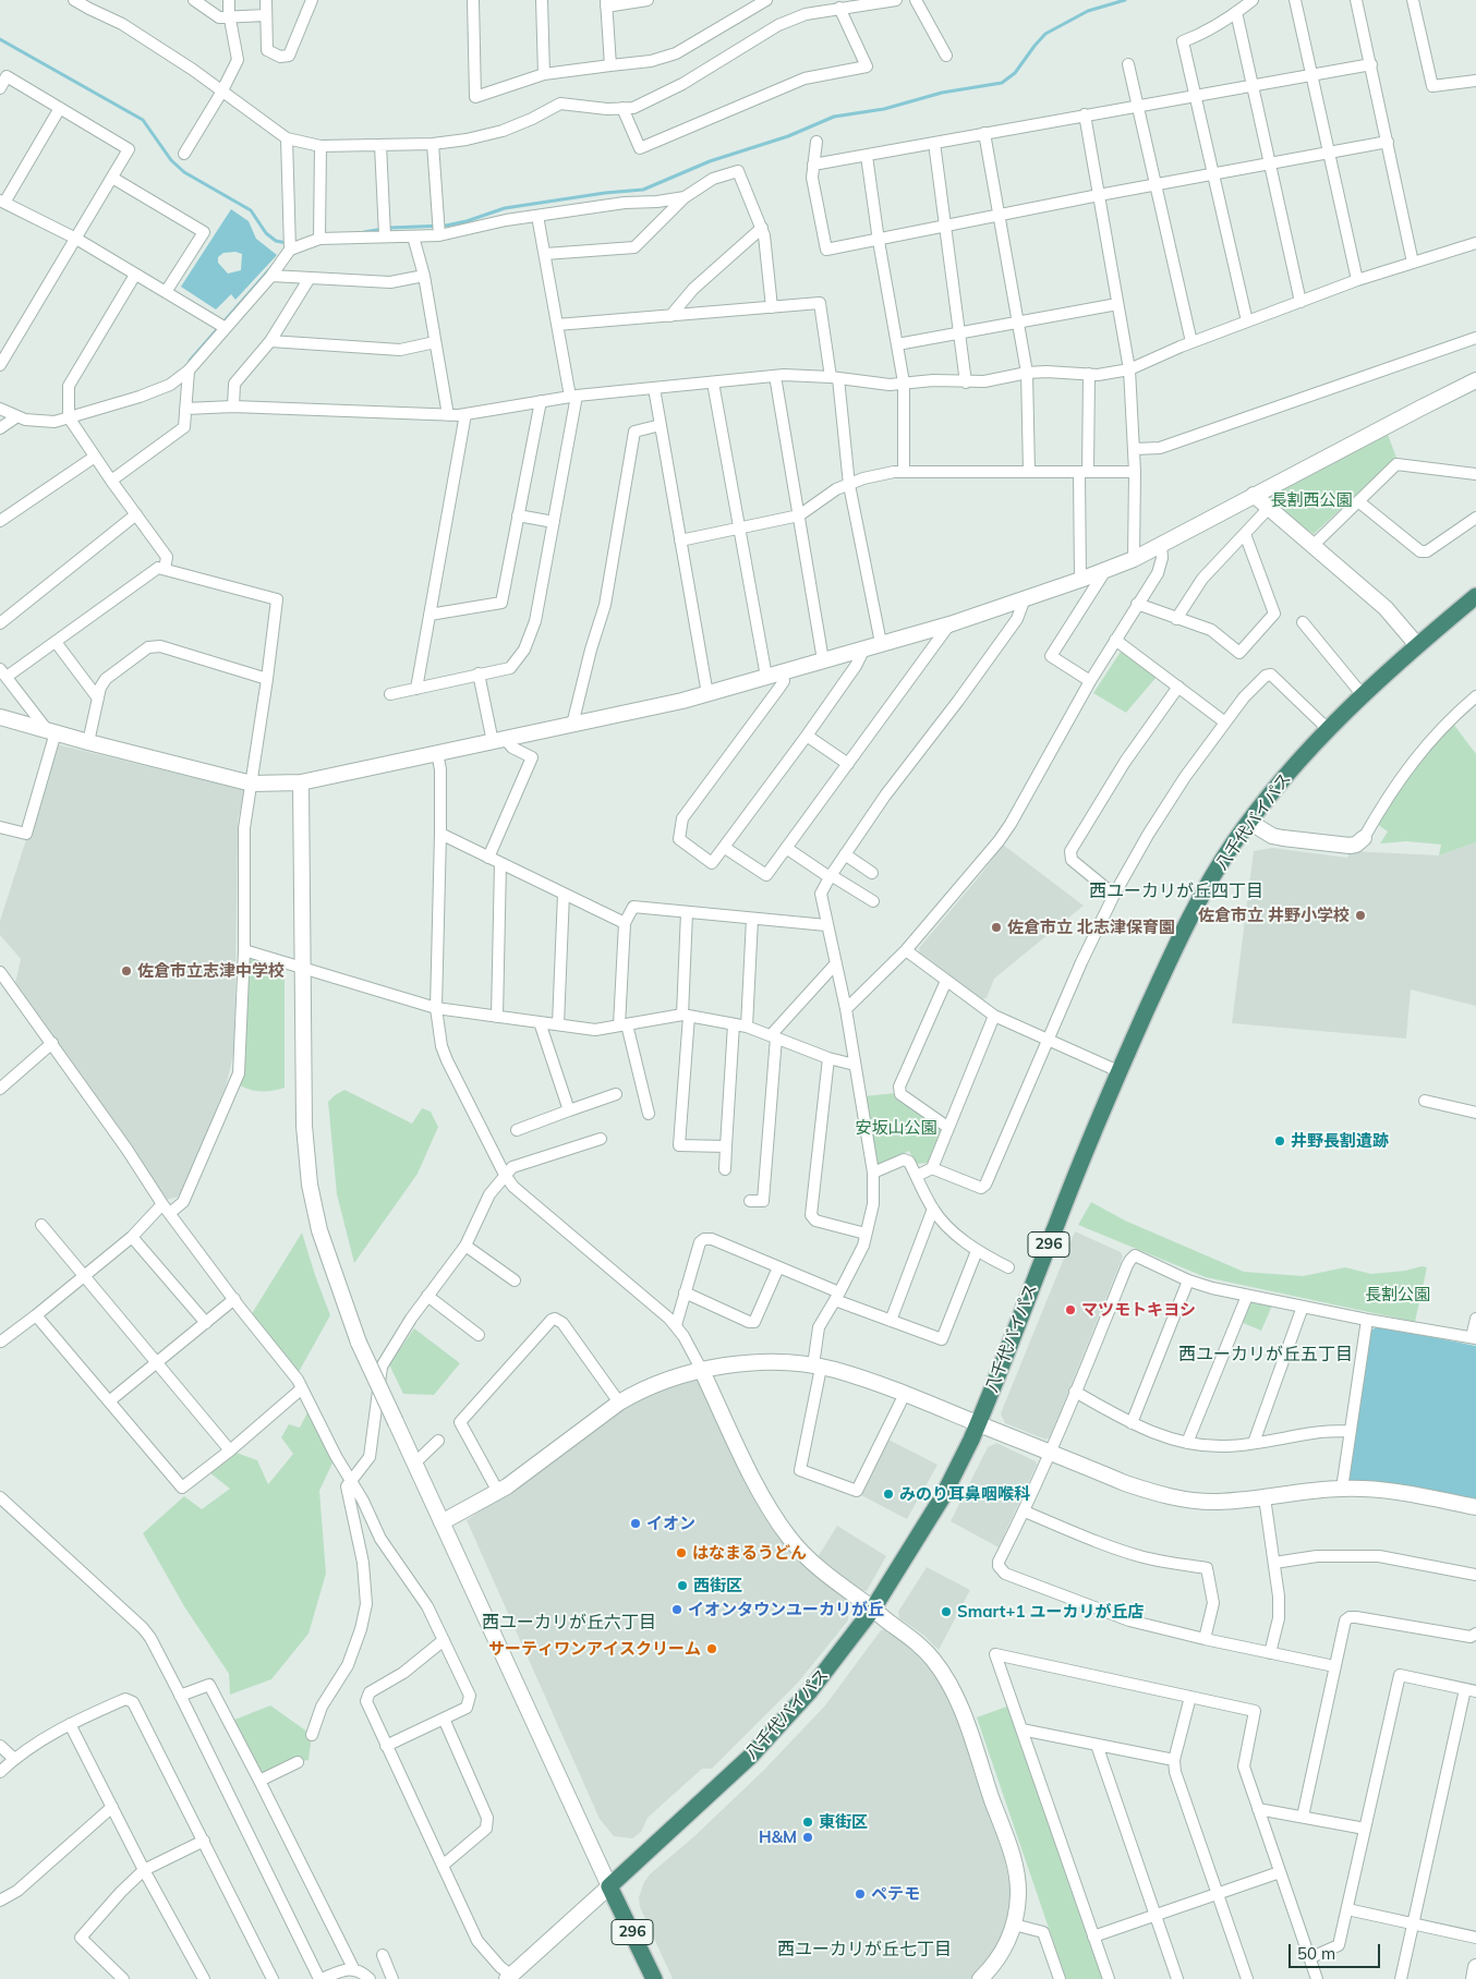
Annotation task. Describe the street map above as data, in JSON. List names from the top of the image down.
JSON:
{
  "streets": {
    "highway": ["八千代バイパス", "296"]
  },
  "crossings": [
    ["八千代バイパス", "296"]
  ],
  "districts": [
    "西ユーカリが丘四丁目",
    "西ユーカリが丘五丁目",
    "西ユーカリが丘六丁目",
    "西ユーカリが丘七丁目"
  ],
  "parks": ["長割西公園", "安坂山公園", "長割公園"],
  "places": [
    "佐倉市立 井野小学校",
    "佐倉市立 北志津保育園",
    "佐倉市立志津中学校",
    "井野長割遺跡",
    "マツモトキヨシ",
    "みのり耳鼻咽喉科",
    "イオン",
    "はなまるうどん",
    "西街区",
    "イオンタウンユーカリが丘",
    "Smart+1 ユーカリが丘店",
    "サーティワンアイスクリーム",
    "東街区",
    "H&M",
    "ペテモ"
  ],
  "scale_bar": "50 m"
}
